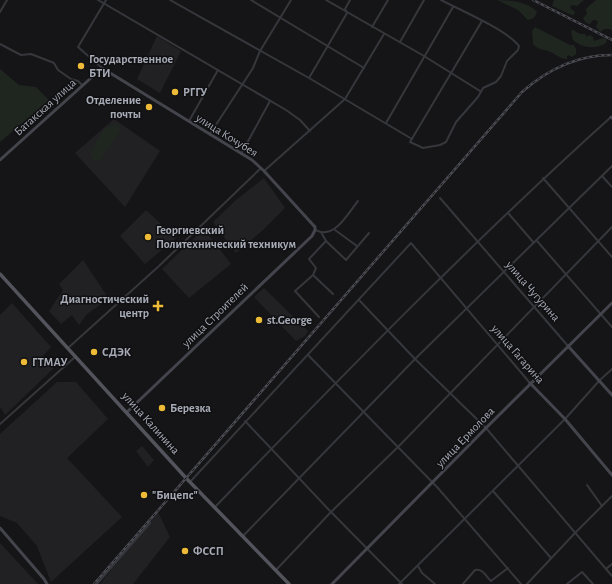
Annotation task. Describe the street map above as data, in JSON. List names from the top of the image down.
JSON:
{
  "streets": {
    "main road": [
      "Батакская улица",
      "улица Кочубея",
      "улица Чугурина",
      "улица Строителей",
      "улица Гагарина",
      "улица Калинина",
      "улица Ермолова"
    ]
  },
  "crossings": [
    ["Батакская улица", "улица Кочубея"],
    ["улица Кочубея", "улица Строителей"],
    ["улица Чугурина", "улица Ермолова"],
    ["улица Строителей", "улица Калинина"],
    ["улица Гагарина", "улица Ермолова"]
  ],
  "places": {
    "other": [
      "Государственное БТИ",
      "РГГУ",
      "Отделение почты",
      "Георгиевский Политехнический техникум",
      "st.George",
      "СДЭК",
      "ГТМАУ",
      "Березка",
      "\"Бицепс\"",
      "ФССП"
    ],
    "health": ["Диагностический центр"]
  }
}
